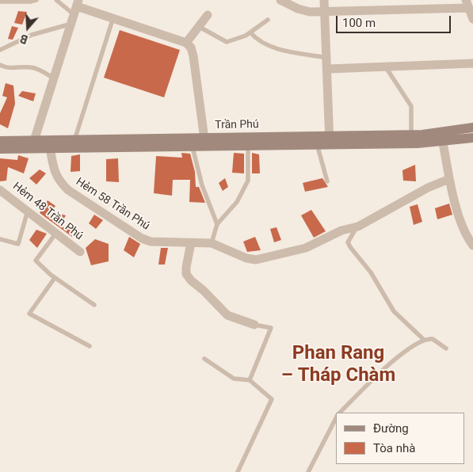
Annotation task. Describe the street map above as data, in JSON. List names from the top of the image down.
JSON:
{
  "streets": {
    "main road": ["Trần Phú"],
    "street": ["Hẻm 58 Trần Phú", "Hẻm 48 Trần Phú"]
  },
  "crossings": [
    ["Trần Phú", "Hẻm 58 Trần Phú"]
  ],
  "districts": ["Phan Rang – Tháp Chàm"],
  "legend": ["Đường", "Tòa nhà"],
  "scale_bar": "100 m",
  "north": "bottom"
}
